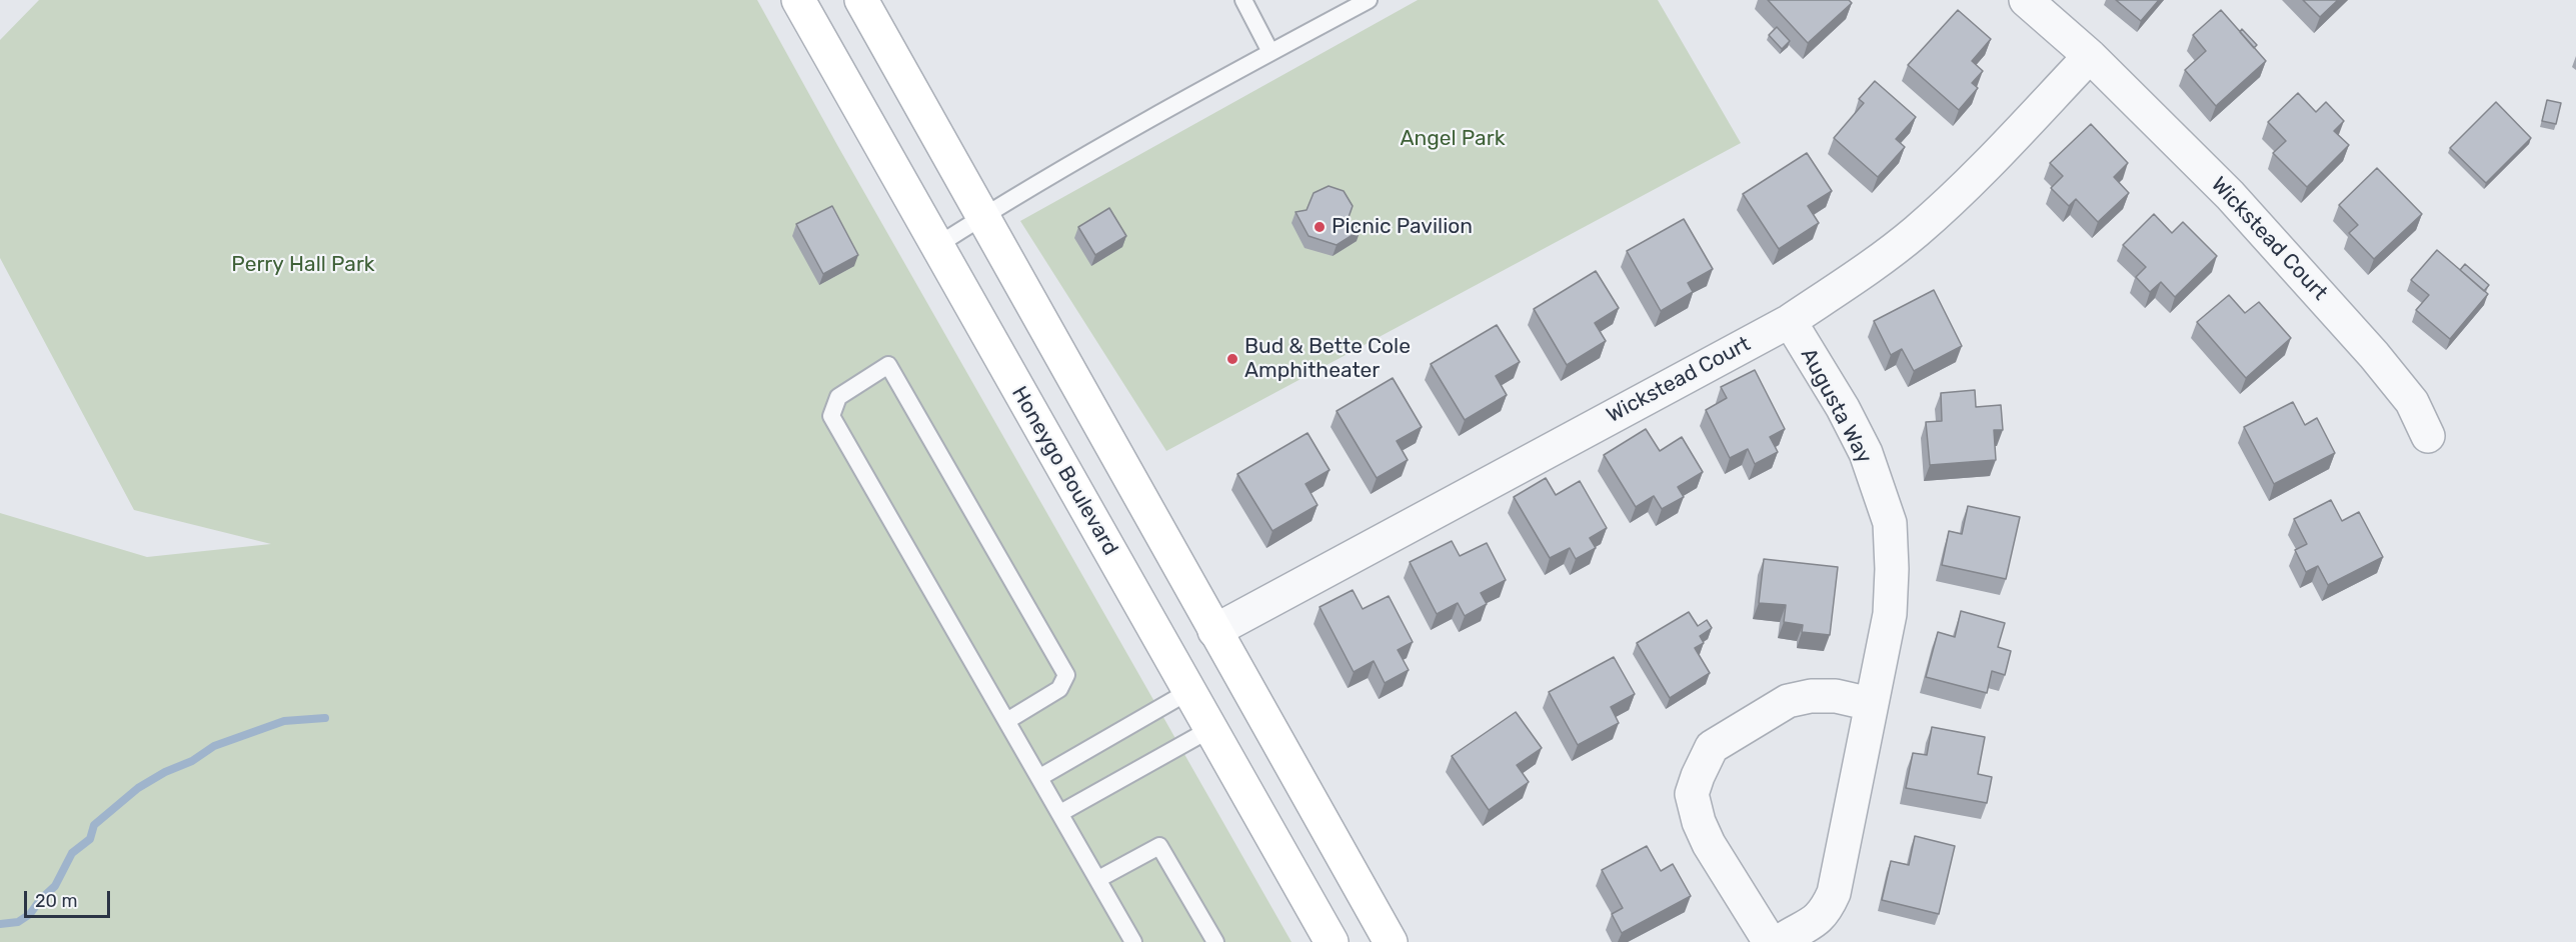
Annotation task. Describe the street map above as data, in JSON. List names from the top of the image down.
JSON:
{
  "streets": {
    "main road": ["Honeygo Boulevard"],
    "street": ["Wickstead Court", "Augusta Way"]
  },
  "crossings": [
    ["Wickstead Court", "Augusta Way"]
  ],
  "parks": ["Angel Park", "Perry Hall Park"],
  "places": ["Picnic Pavilion", "Bud & Bette Cole Amphitheater"],
  "scale_bar": "20 m"
}
